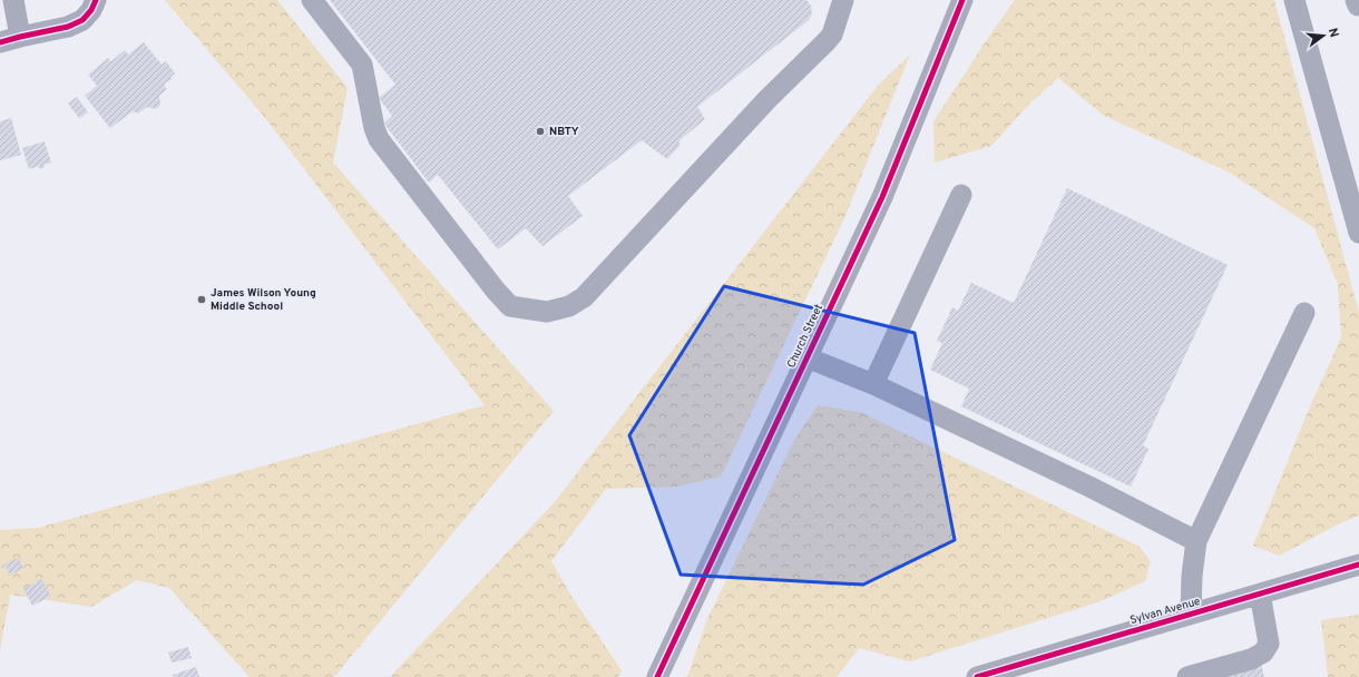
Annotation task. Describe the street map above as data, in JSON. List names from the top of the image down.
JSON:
{
  "streets": {
    "street": ["Church Street", "Sylvan Avenue"]
  },
  "places": ["NBTY", "James Wilson Young Middle School"],
  "north": "right"
}
